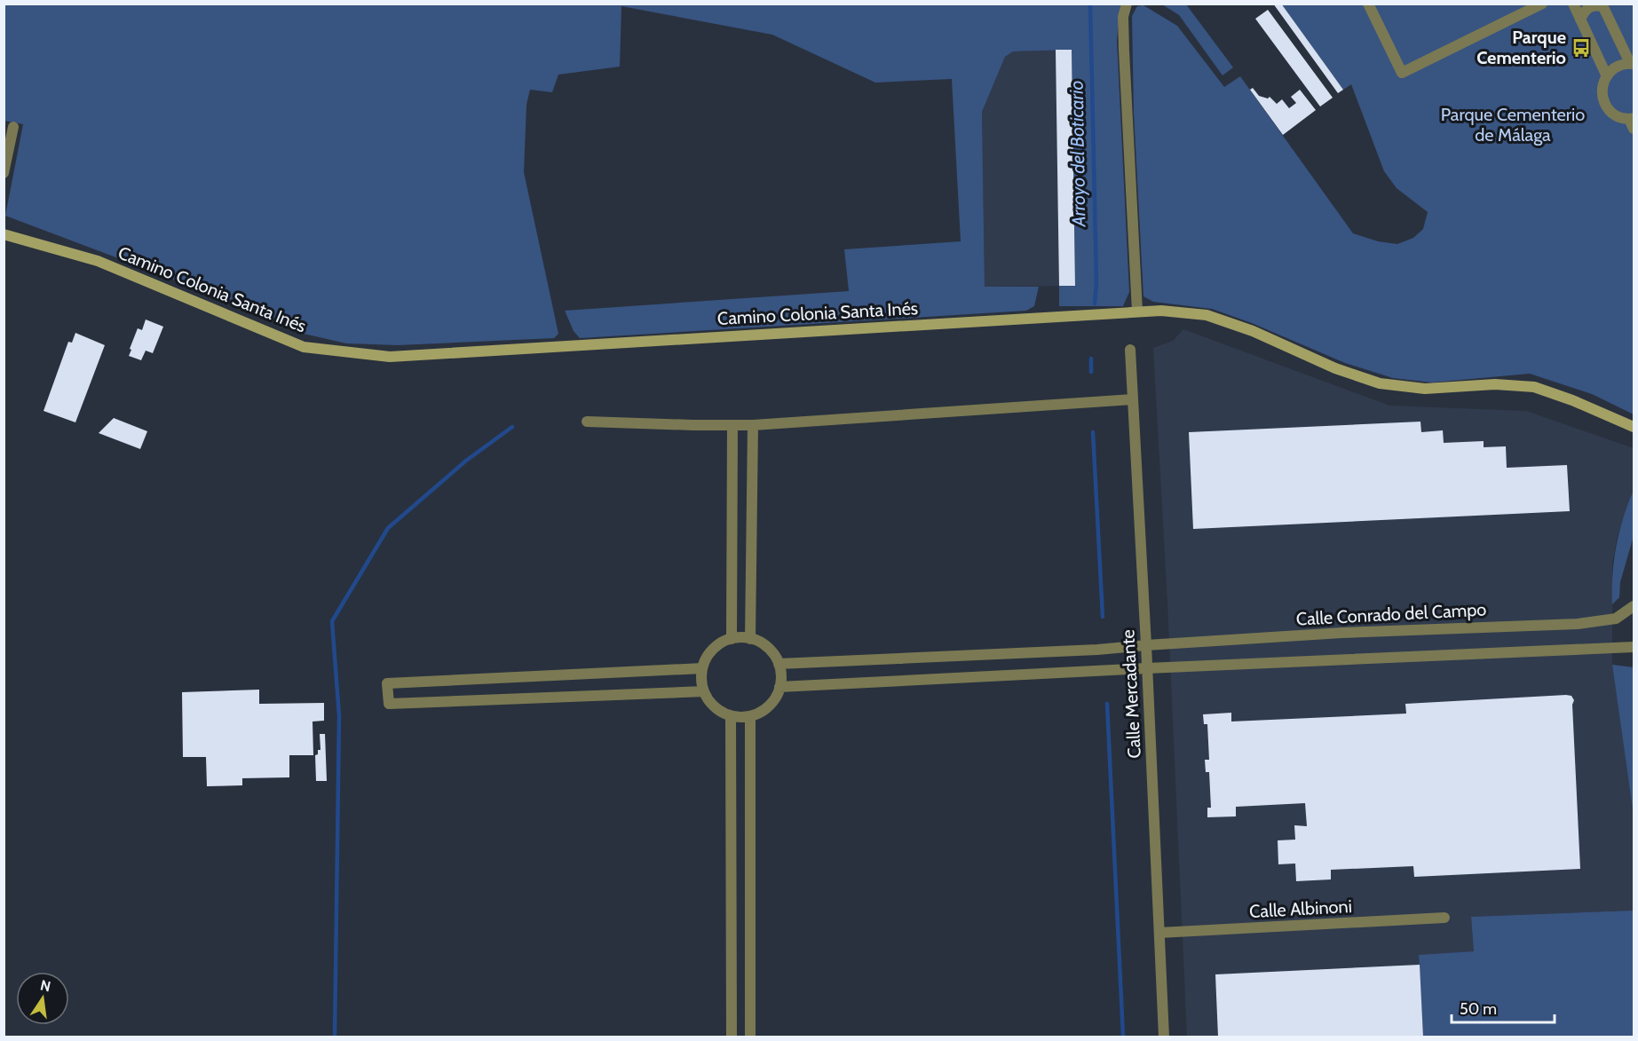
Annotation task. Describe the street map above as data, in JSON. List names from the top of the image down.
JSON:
{
  "streets": {
    "main road": ["Camino Colonia Santa Inés"],
    "street": ["Calle Conrado del Campo", "Calle Mercadante", "Calle Albinoni"]
  },
  "crossings": [
    ["Calle Conrado del Campo", "Calle Mercadante"],
    ["Calle Mercadante", "Calle Albinoni"]
  ],
  "water": ["Arroyo del Boticario"],
  "parks": ["Parque Cementerio de Málaga"],
  "places": {
    "bus stop": ["Parque Cementerio"]
  },
  "scale_bar": "50 m",
  "north": "top"
}
